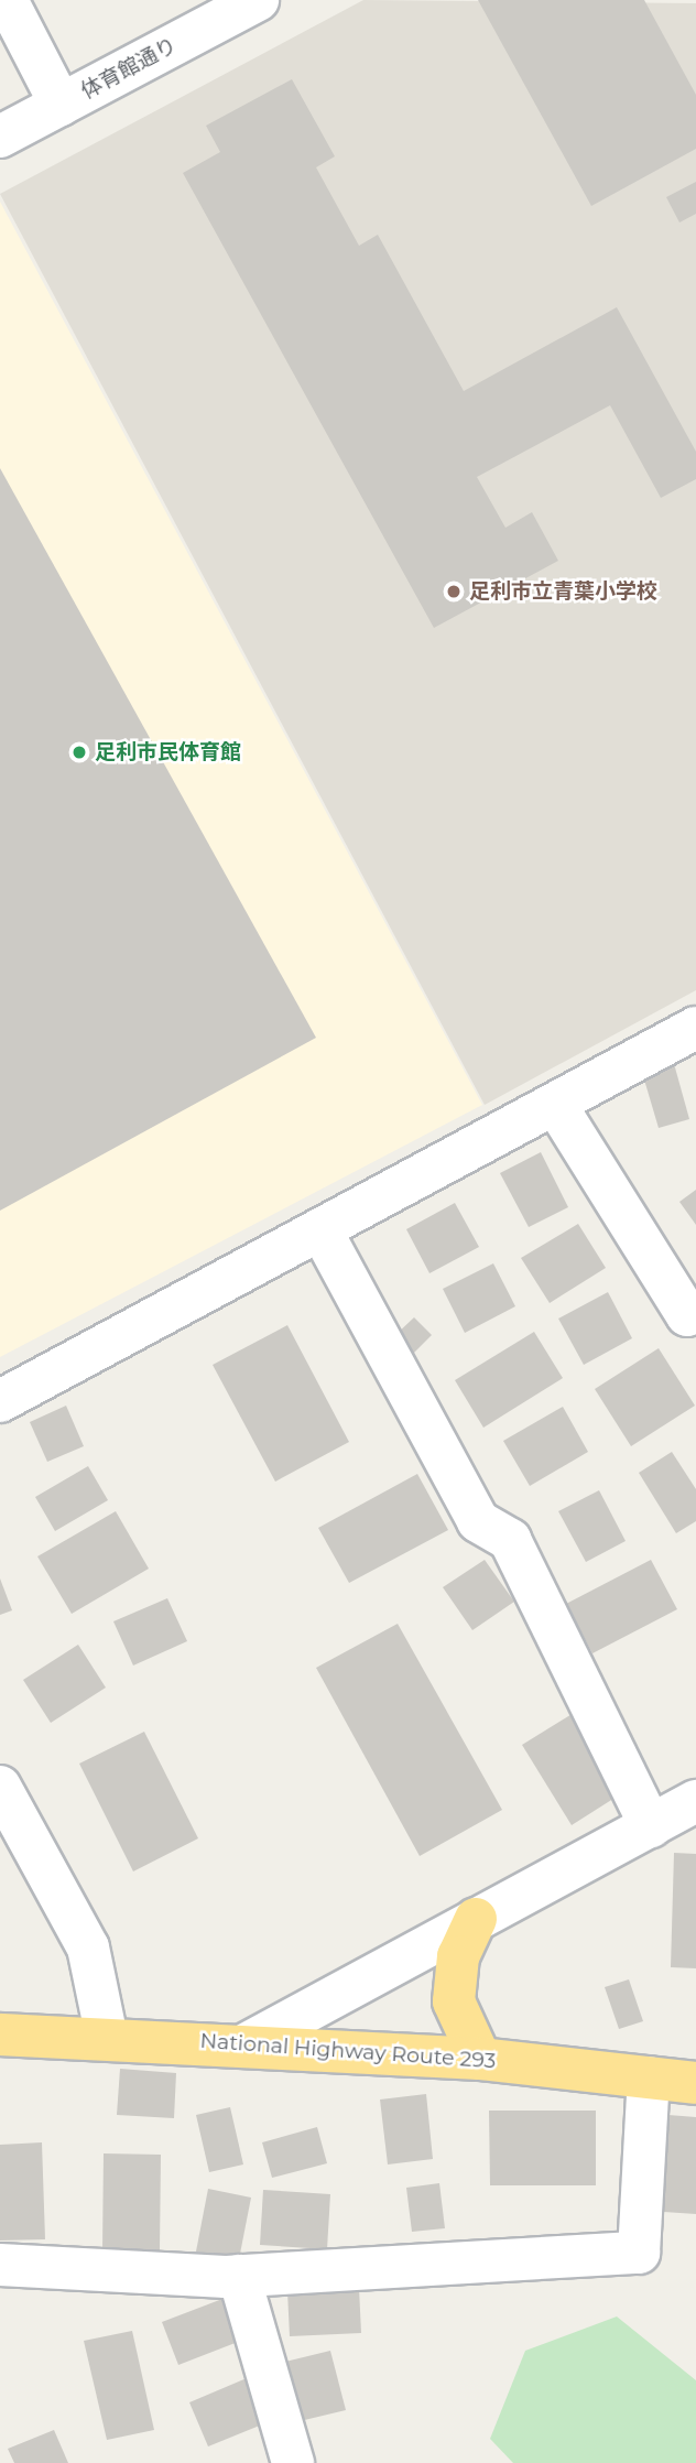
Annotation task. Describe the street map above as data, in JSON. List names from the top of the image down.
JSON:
{
  "streets": {
    "highway": ["National Highway Route 293"],
    "street": ["体育館通り"]
  },
  "places": ["足利市立青葉小学校", "足利市民体育館"]
}
